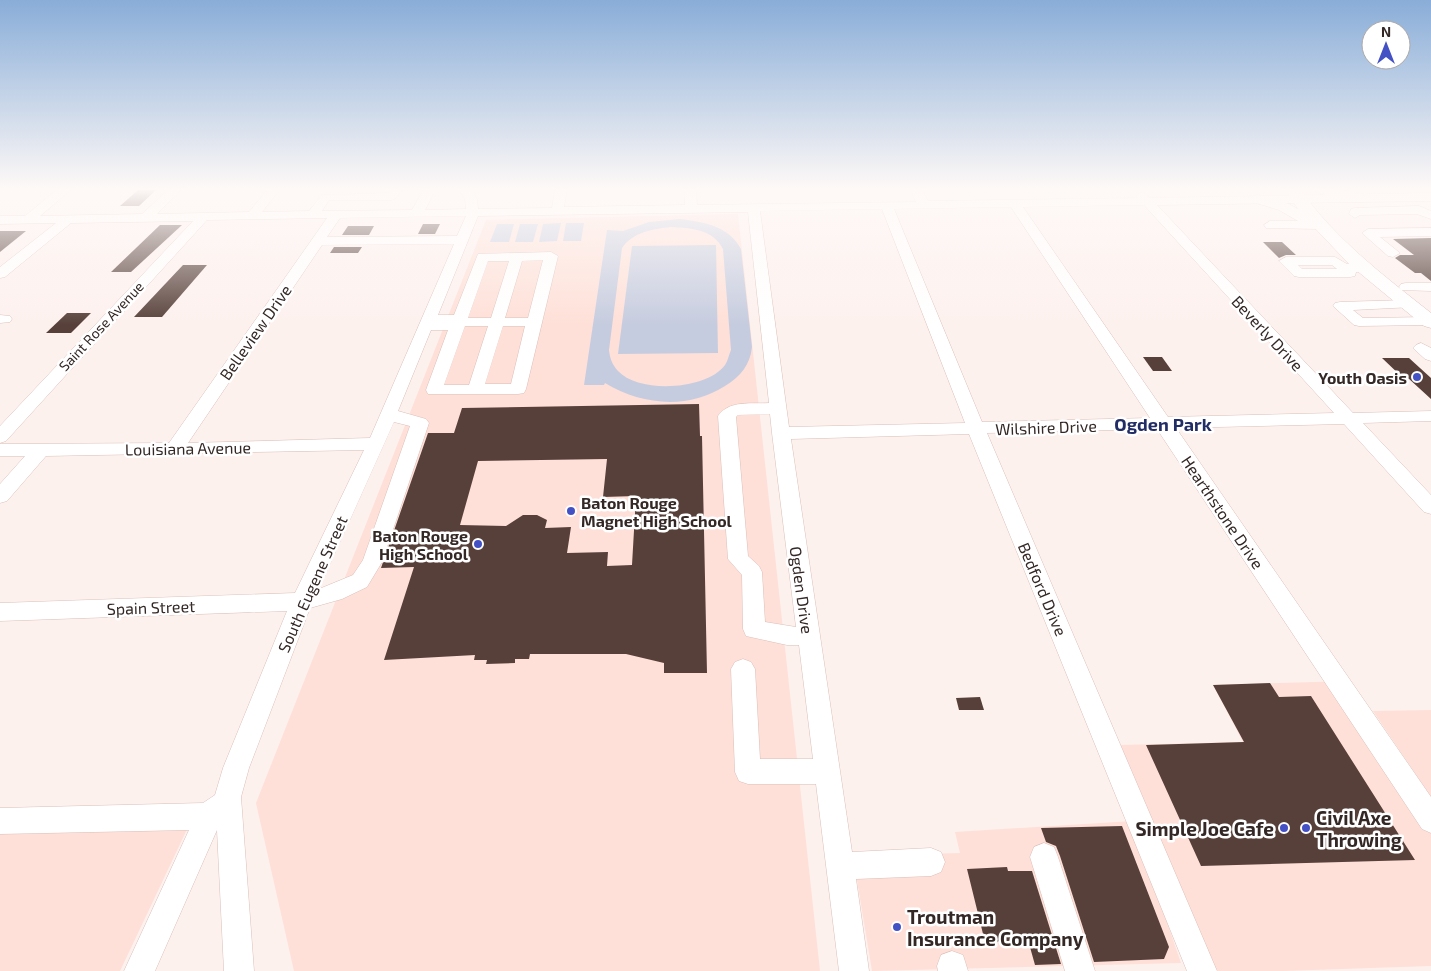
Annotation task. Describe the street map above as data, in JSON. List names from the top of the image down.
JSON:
{
  "streets": {
    "street": [
      "Saint Rose Avenue",
      "Belleview Drive",
      "Beverly Drive",
      "Wilshire Drive",
      "Louisiana Avenue",
      "Hearthstone Drive",
      "South Eugene Street",
      "Bedford Drive",
      "Ogden Drive",
      "Spain Street"
    ]
  },
  "crossings": [
    ["Belleview Drive", "Louisiana Avenue"],
    ["Beverly Drive", "Wilshire Drive"],
    ["Wilshire Drive", "Hearthstone Drive"],
    ["Wilshire Drive", "Bedford Drive"],
    ["Wilshire Drive", "Ogden Drive"],
    ["Louisiana Avenue", "South Eugene Street"],
    ["South Eugene Street", "Spain Street"]
  ],
  "districts": ["Ogden Park"],
  "places": [
    "Youth Oasis",
    "Baton Rouge Magnet High School",
    "Baton Rouge High School",
    "Simple Joe Cafe",
    "Civil Axe Throwing",
    "Troutman Insurance Company"
  ],
  "north": "top"
}
